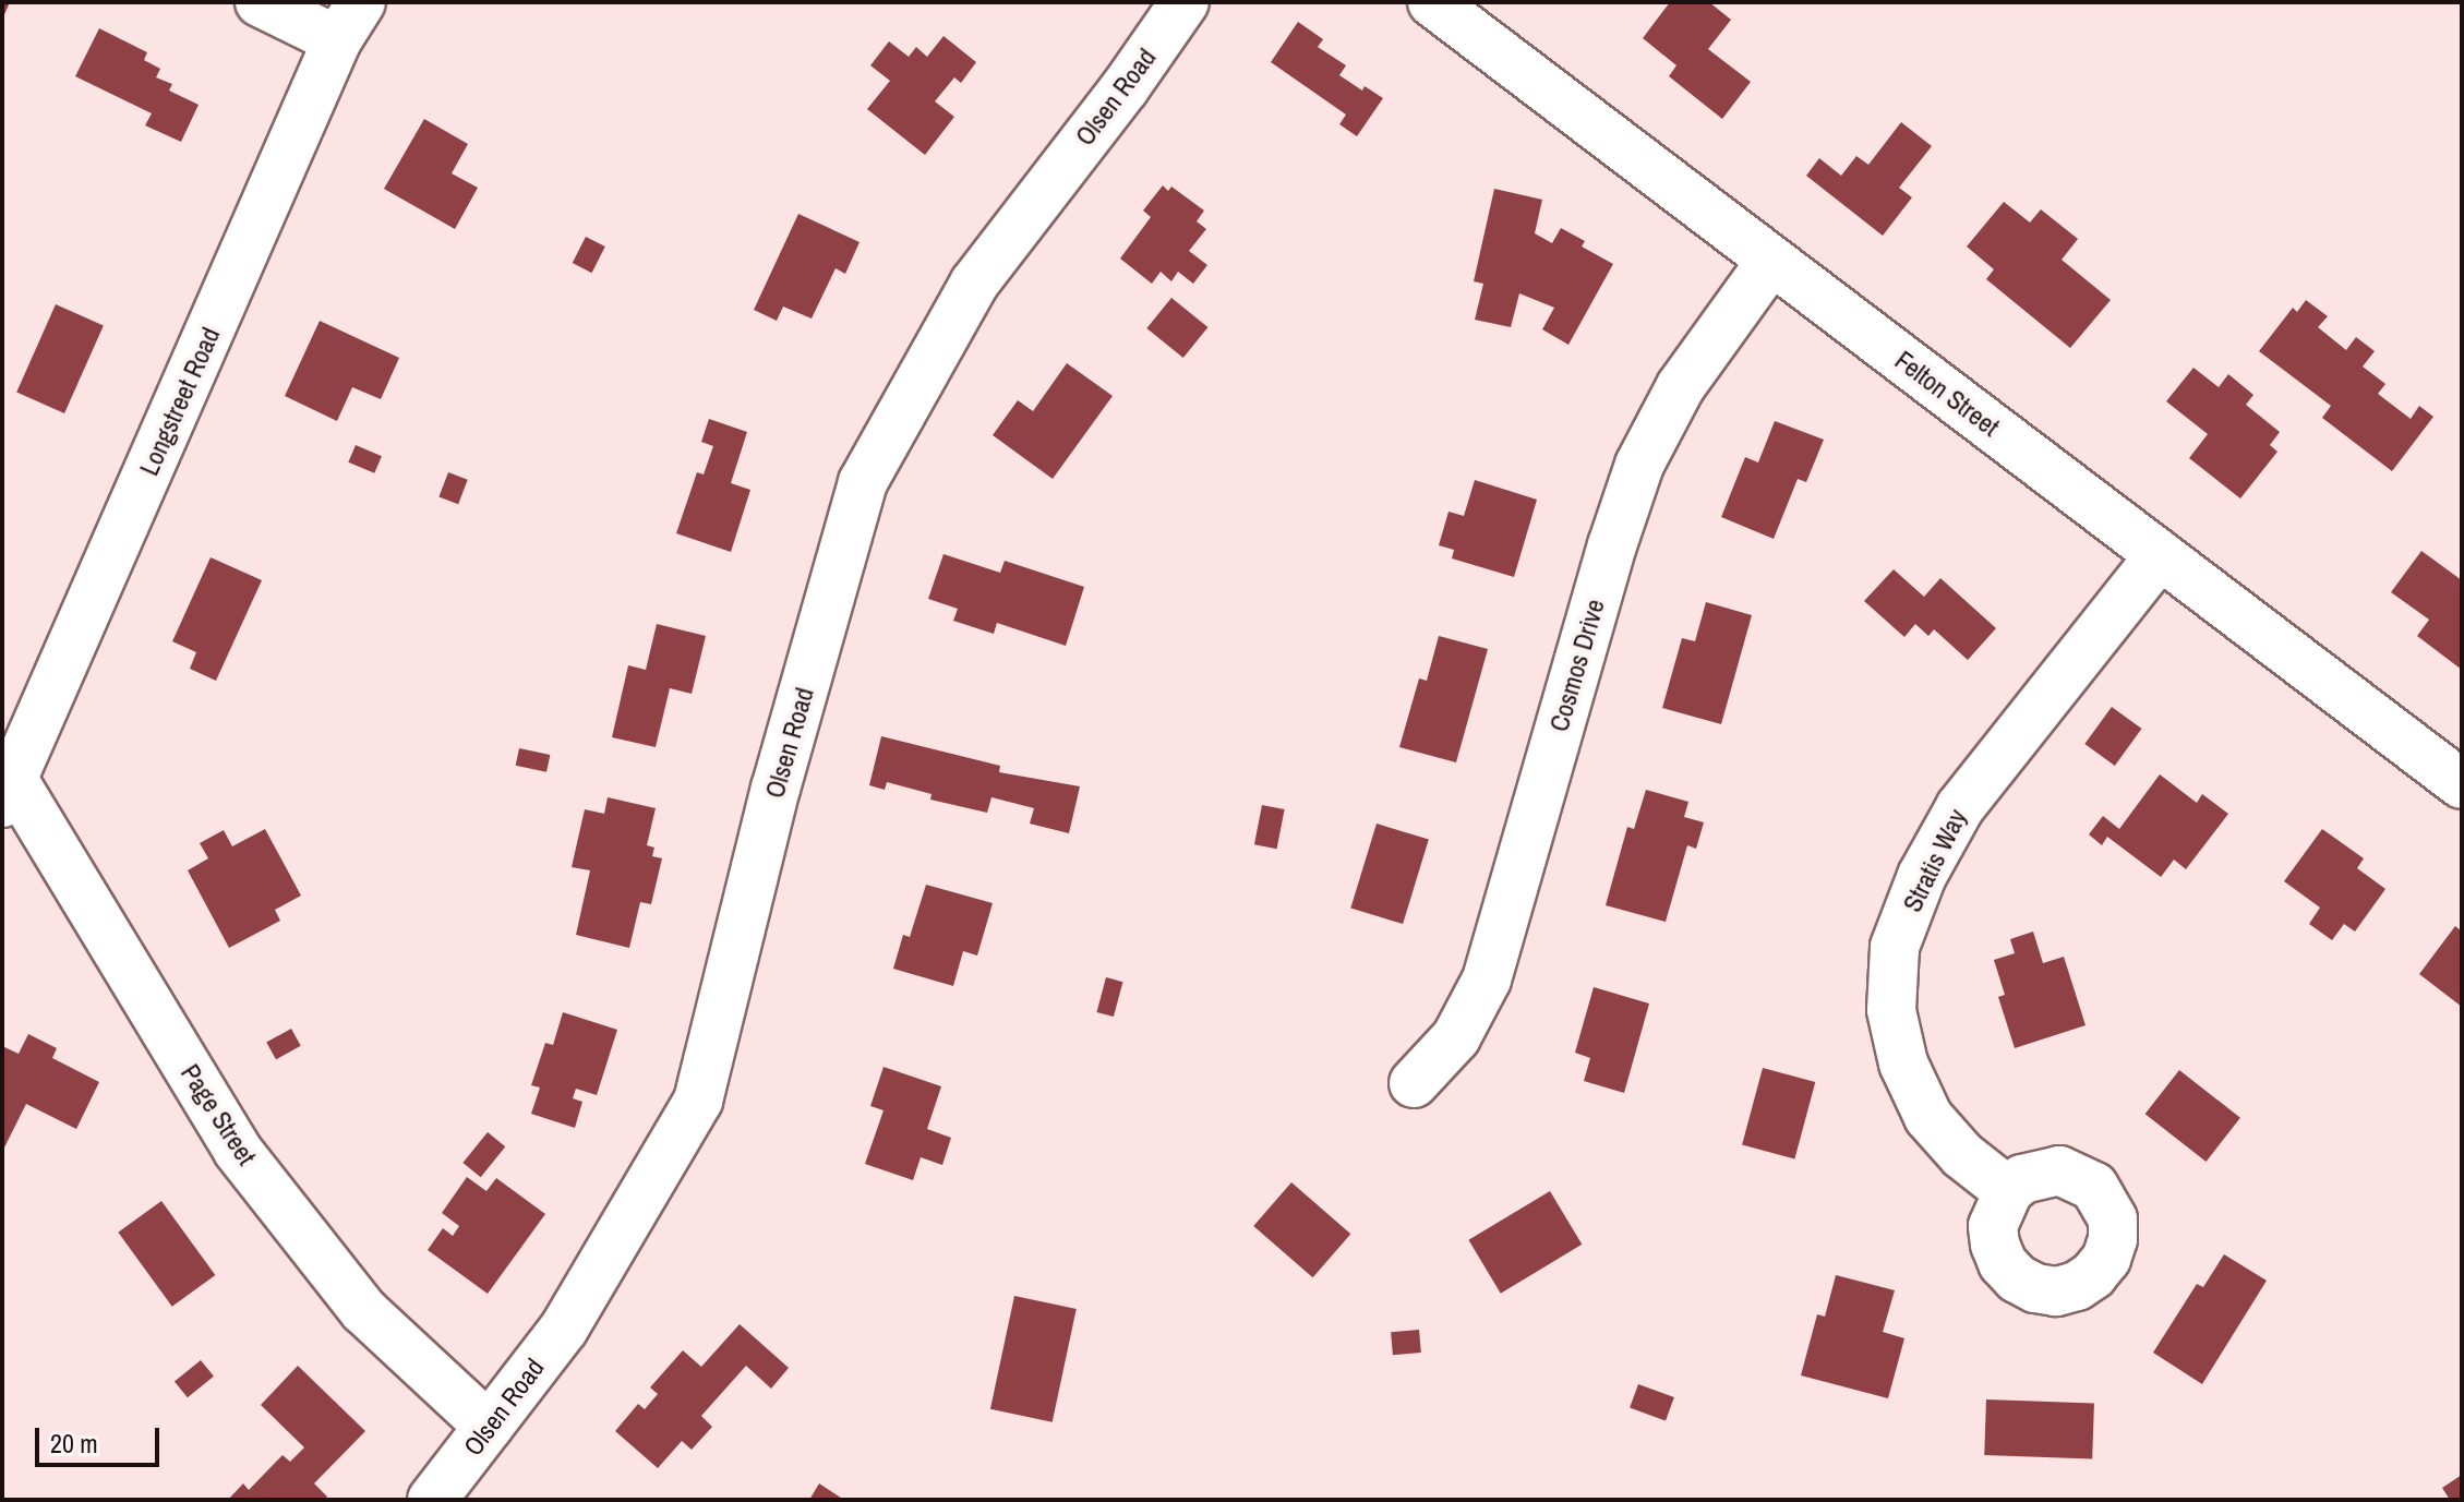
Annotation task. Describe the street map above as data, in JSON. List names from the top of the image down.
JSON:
{
  "streets": {
    "street": [
      "Olsen Road",
      "Felton Street",
      "Longstreet Road",
      "Cosmos Drive",
      "Stratis Way",
      "Page Street"
    ]
  },
  "crossings": [
    ["Olsen Road", "Page Street"],
    ["Felton Street", "Cosmos Drive"],
    ["Felton Street", "Stratis Way"],
    ["Longstreet Road", "Page Street"]
  ],
  "scale_bar": "20 m"
}
